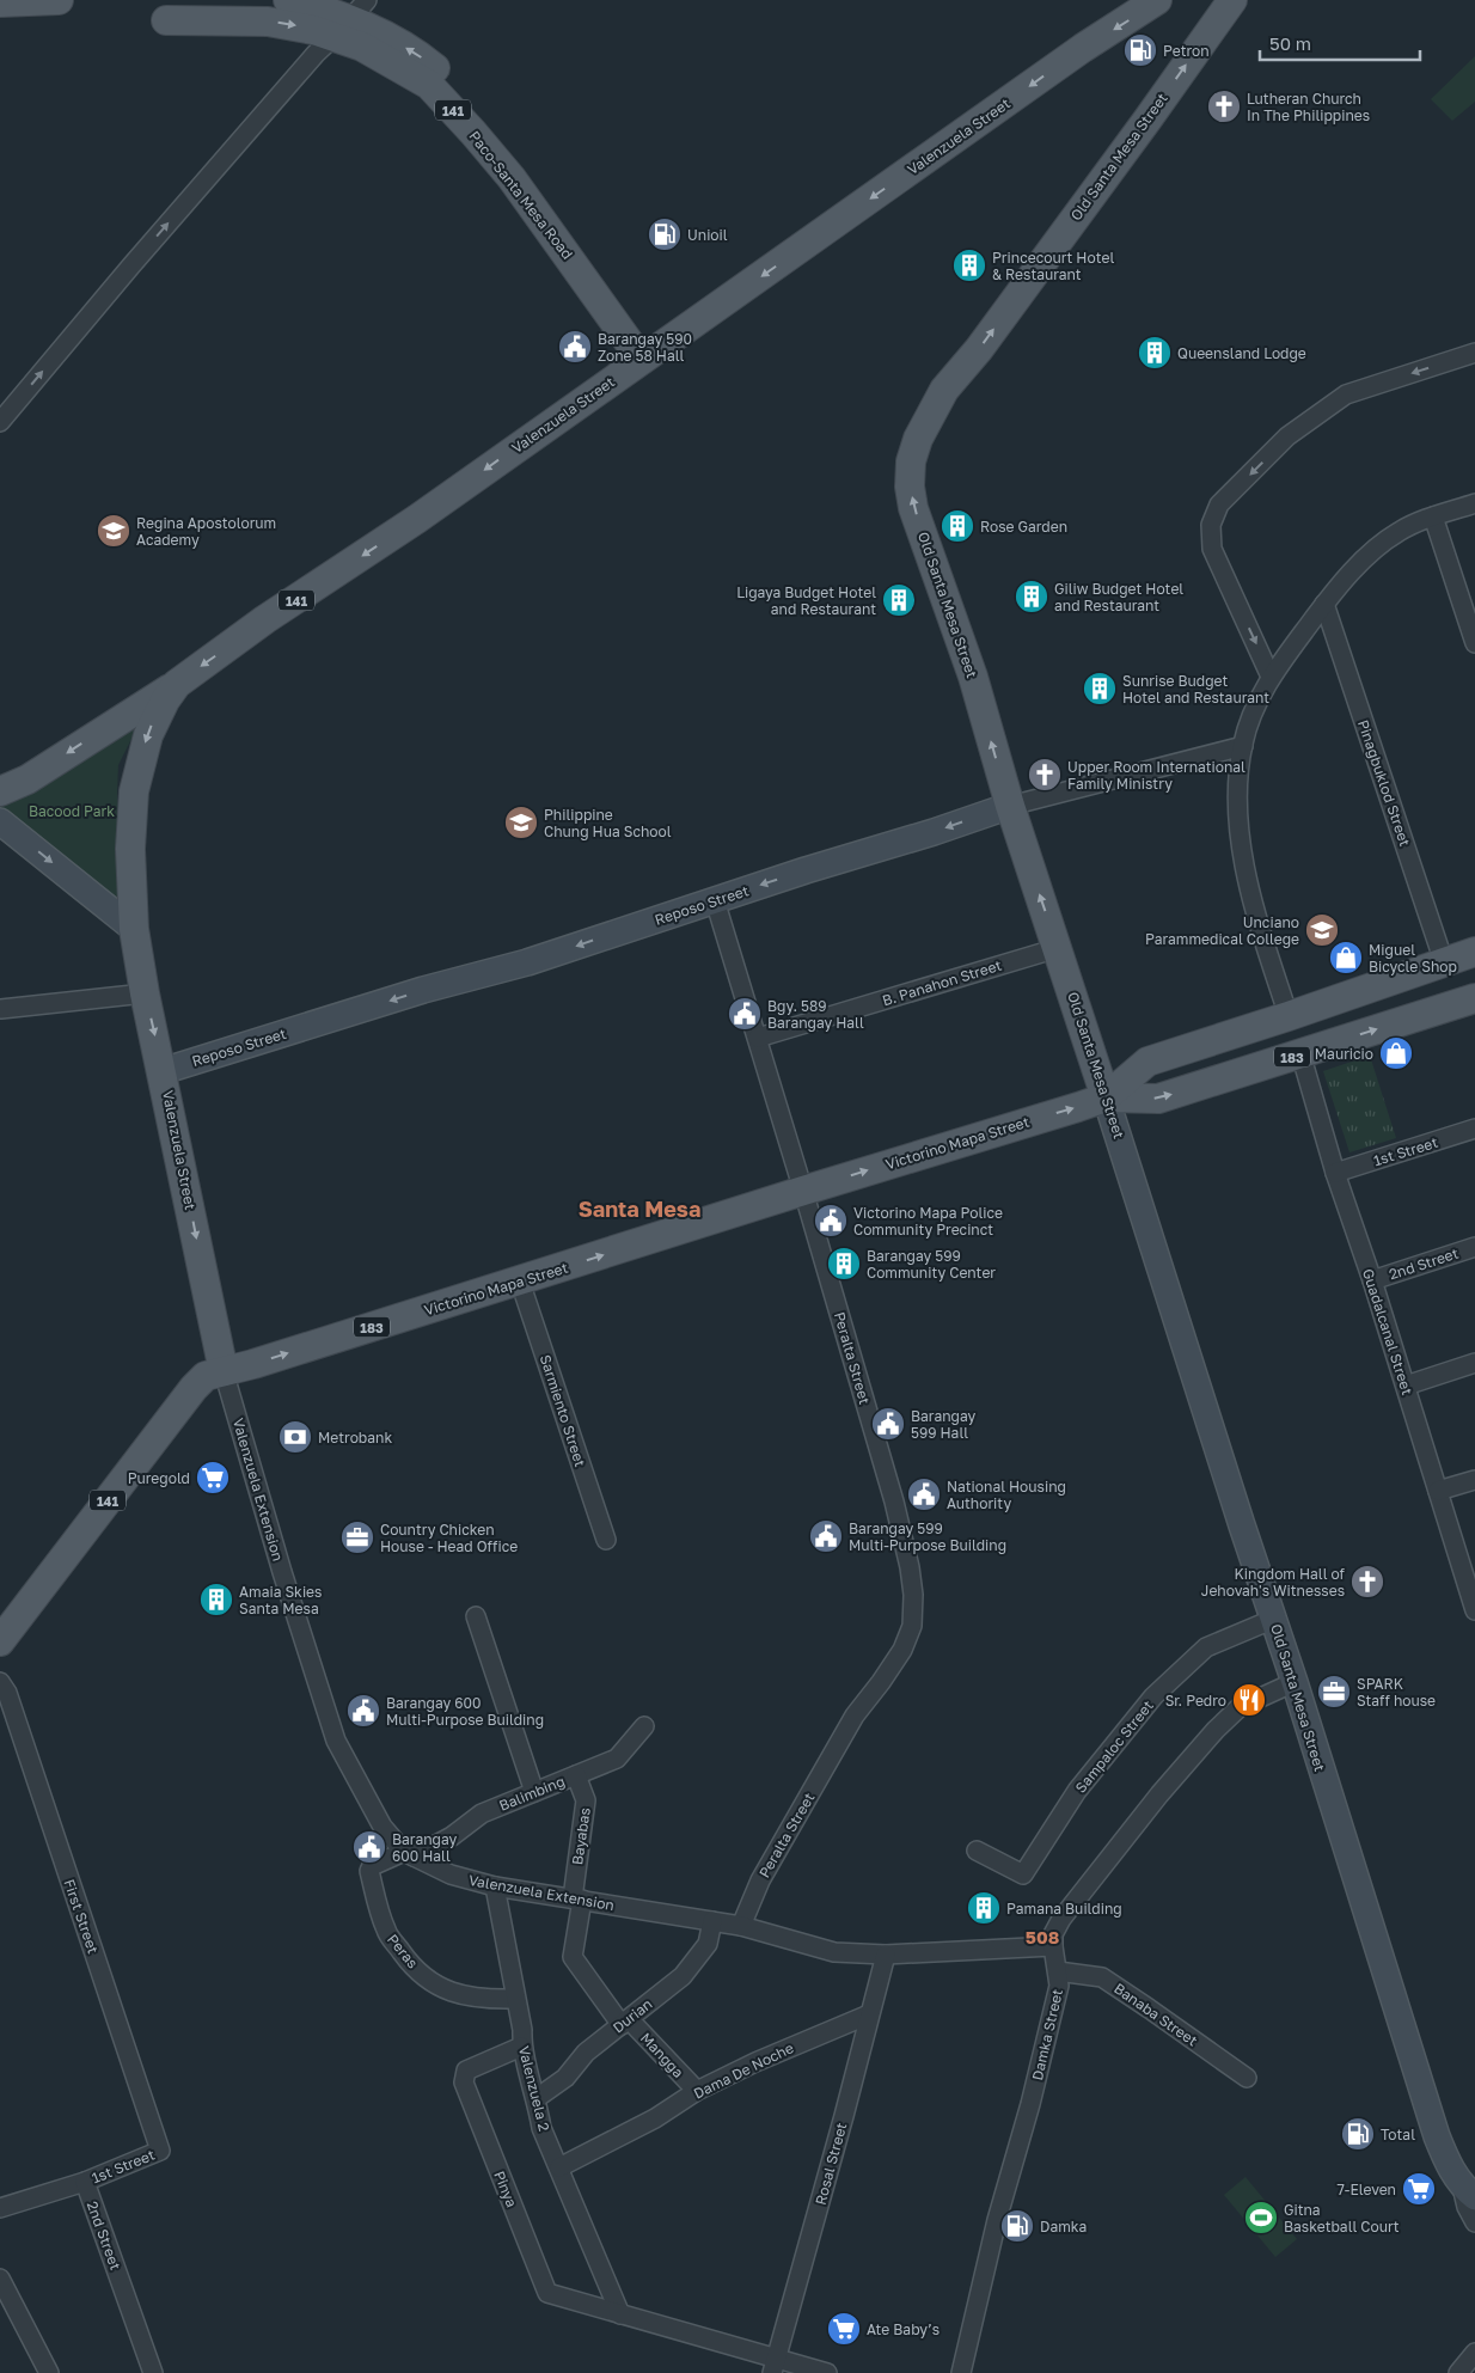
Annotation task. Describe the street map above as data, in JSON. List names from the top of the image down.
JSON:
{
  "streets": {
    "main road": [
      "141",
      "Valenzuela Street",
      "Old Santa Mesa Street",
      "Paco-Santa Mesa Road",
      "Reposo Street",
      "183",
      "Victorino Mapa Street"
    ],
    "street": [
      "Pinagbuklod Street",
      "B. Panahon Street",
      "1st Street",
      "2nd Street",
      "Guadalcanal Street",
      "Peralta Street",
      "Sarmiento Street",
      "Valenzuela Extension",
      "Sampaloc Street",
      "Balimbing",
      "Bayabas",
      "First Street",
      "Peras",
      "Banaba Street",
      "Durian",
      "Damka Street",
      "Mangga",
      "Dama De Noche",
      "Valenzuela 2",
      "Rosal Street",
      "Pinya"
    ]
  },
  "crossings": [
    ["Valenzuela Street", "Paco-Santa Mesa Road"],
    ["Valenzuela Street", "Reposo Street"],
    ["Valenzuela Street", "Victorino Mapa Street"],
    ["Valenzuela Street", "Valenzuela Extension"],
    ["Old Santa Mesa Street", "Reposo Street"],
    ["Old Santa Mesa Street", "B. Panahon Street"],
    ["Old Santa Mesa Street", "Victorino Mapa Street"],
    ["Old Santa Mesa Street", "Sampaloc Street"],
    ["Pinagbuklod Street", "Victorino Mapa Street"],
    ["Reposo Street", "Peralta Street"],
    ["B. Panahon Street", "Peralta Street"],
    ["Victorino Mapa Street", "Guadalcanal Street"],
    ["Victorino Mapa Street", "Peralta Street"],
    ["Victorino Mapa Street", "Sarmiento Street"],
    ["Victorino Mapa Street", "Valenzuela Extension"],
    ["1st Street", "2nd Street"],
    ["1st Street", "Guadalcanal Street"],
    ["1st Street", "First Street"],
    ["2nd Street", "Guadalcanal Street"],
    ["Peralta Street", "Valenzuela Extension"],
    ["Valenzuela Extension", "Balimbing"],
    ["Valenzuela Extension", "Bayabas"],
    ["Valenzuela Extension", "Peras"],
    ["Valenzuela Extension", "Durian"],
    ["Valenzuela Extension", "Damka Street"],
    ["Valenzuela Extension", "Valenzuela 2"],
    ["Valenzuela Extension", "Rosal Street"],
    ["Balimbing", "Bayabas"],
    ["Balimbing", "Peras"],
    ["Bayabas", "Durian"],
    ["Bayabas", "Mangga"],
    ["Peras", "Valenzuela 2"],
    ["Banaba Street", "Damka Street"],
    ["Durian", "Mangga"],
    ["Durian", "Valenzuela 2"],
    ["Mangga", "Dama De Noche"],
    ["Dama De Noche", "Valenzuela 2"],
    ["Dama De Noche", "Rosal Street"],
    ["Valenzuela 2", "Pinya"]
  ],
  "one_way": [
    "Valenzuela Street",
    "Old Santa Mesa Street",
    "Reposo Street",
    "Victorino Mapa Street"
  ],
  "districts": ["Santa Mesa", "508"],
  "parks": ["Bacood Park"],
  "places": {
    "fuel station": [
      "Petron",
      "Unioil",
      "Total",
      "Damka"
    ],
    "church": ["Lutheran Church In The Philippines", "Upper Room International Family Ministry", "Kingdom Hall of Jehovah's Witnesses"],
    "building": [
      "Princecourt Hotel & Restaurant",
      "Queensland Lodge",
      "Rose Garden",
      "Giliw Budget Hotel and Restaurant",
      "Ligaya Budget Hotel and Restaurant",
      "Sunrise Budget Hotel and Restaurant",
      "Barangay 599 Community Center",
      "Amaia Skies Santa Mesa",
      "Pamana Building"
    ],
    "public building": [
      "Barangay 590 Zone 58 Hall",
      "Bgy. 589 Barangay Hall",
      "Victorino Mapa Police Community Precinct",
      "Barangay 599 Hall",
      "National Housing Authority",
      "Barangay 599 Multi-Purpose Building",
      "Barangay 600 Multi-Purpose Building",
      "Barangay 600 Hall"
    ],
    "school or university": ["Regina Apostolorum Academy", "Philippine Chung Hua School", "Unciano Parammedical College"],
    "shop": ["Miguel Bicycle Shop", "Mauricio"],
    "bank": ["Metrobank"],
    "supermarket": ["Puregold", "7-Eleven", "Ate Baby’s"],
    "office": ["Country Chicken House - Head Office", "SPARK Staff house"],
    "restaurant": ["Sr. Pedro"],
    "sports": ["Gitna Basketball Court"]
  },
  "scale_bar": "50 m"
}
